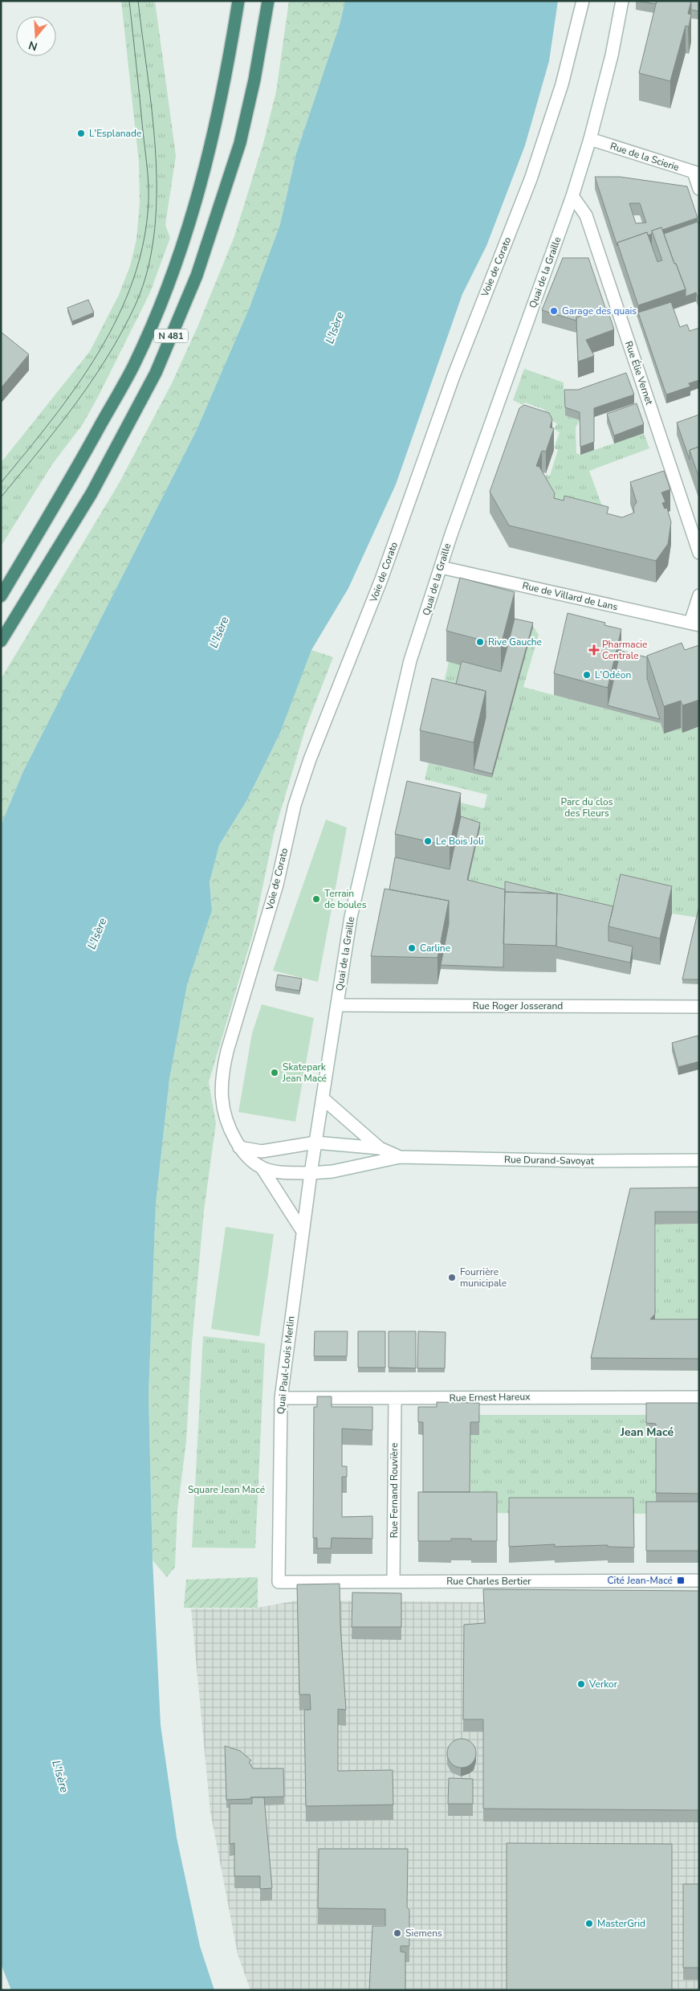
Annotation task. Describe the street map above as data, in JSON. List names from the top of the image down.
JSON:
{
  "streets": {
    "highway": ["N 481"],
    "street": [
      "Rue de la Scierie",
      "Voie de Corato",
      "Quai de la Graille",
      "Rue Élie Vernet",
      "Rue de Villard de Lans",
      "Rue Roger Josserand",
      "Rue Durand-Savoyat",
      "Quai Paul-Louis Merlin",
      "Rue Ernest Hareux",
      "Rue Fernand Rouvière",
      "Rue Charles Bertier"
    ]
  },
  "crossings": [
    ["Rue de la Scierie", "Quai de la Graille"],
    ["Voie de Corato", "Quai de la Graille"],
    ["Voie de Corato", "Rue Durand-Savoyat"],
    ["Voie de Corato", "Quai Paul-Louis Merlin"],
    ["Quai de la Graille", "Rue Élie Vernet"],
    ["Quai de la Graille", "Rue de Villard de Lans"],
    ["Quai de la Graille", "Rue Roger Josserand"],
    ["Quai de la Graille", "Rue Durand-Savoyat"],
    ["Quai de la Graille", "Quai Paul-Louis Merlin"],
    ["Rue Durand-Savoyat", "Quai Paul-Louis Merlin"],
    ["Quai Paul-Louis Merlin", "Rue Ernest Hareux"],
    ["Quai Paul-Louis Merlin", "Rue Charles Bertier"],
    ["Rue Ernest Hareux", "Rue Fernand Rouvière"],
    ["Rue Fernand Rouvière", "Rue Charles Bertier"]
  ],
  "districts": ["Jean Macé"],
  "water": ["L'Isère"],
  "parks": ["Parc du clos des Fleurs", "Square Jean Macé"],
  "places": {
    "other": [
      "L'Esplanade",
      "Garage des quais",
      "Rive Gauche",
      "L'Odéon",
      "Le Bois Joli",
      "Terrain de boules",
      "Carline",
      "Skatepark Jean Macé",
      "Fourrière municipale",
      "Verkor",
      "MasterGrid",
      "Siemens"
    ],
    "health": ["Pharmacie Centrale"],
    "transit": ["Cité Jean-Macé"]
  },
  "north": "bottom"
}
